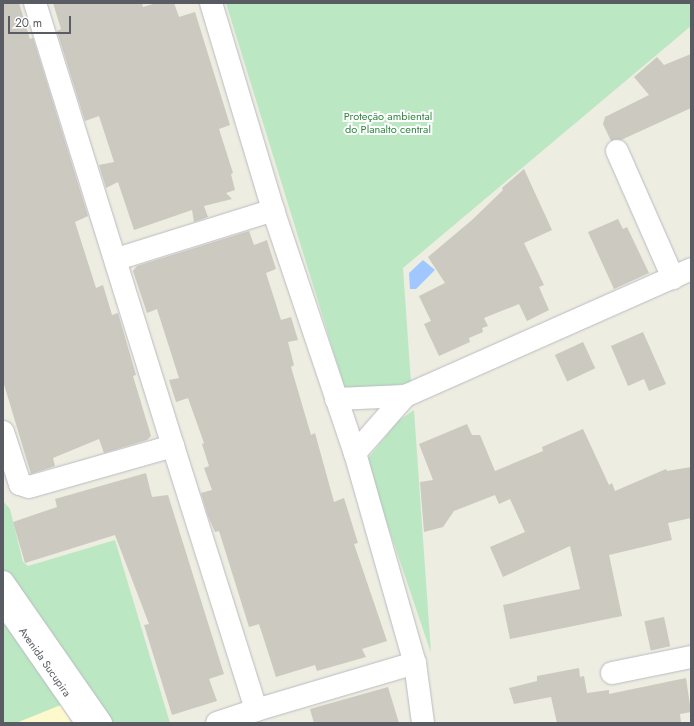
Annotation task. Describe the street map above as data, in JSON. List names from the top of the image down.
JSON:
{
  "streets": {
    "street": ["Avenida Sucupira"]
  },
  "parks": ["Proteção ambiental do Planalto central"],
  "scale_bar": "20 m"
}
